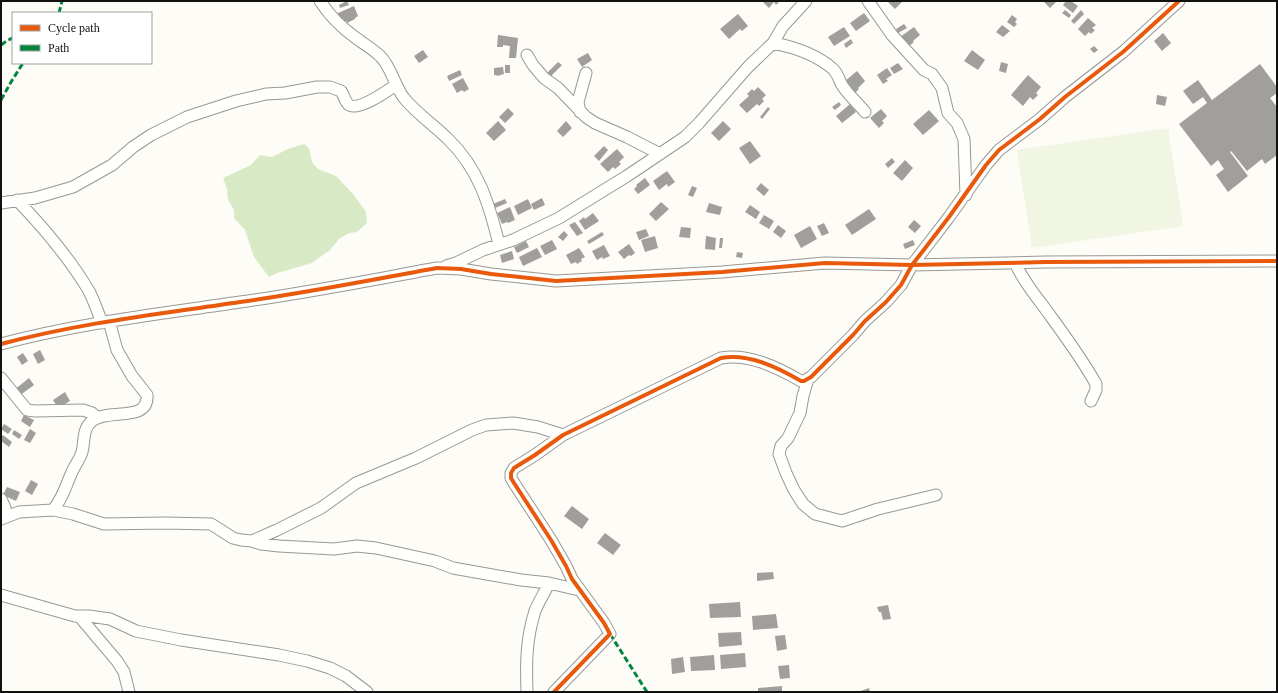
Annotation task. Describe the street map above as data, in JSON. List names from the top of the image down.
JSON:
{
  "legend": ["Cycle path", "Path"]
}
